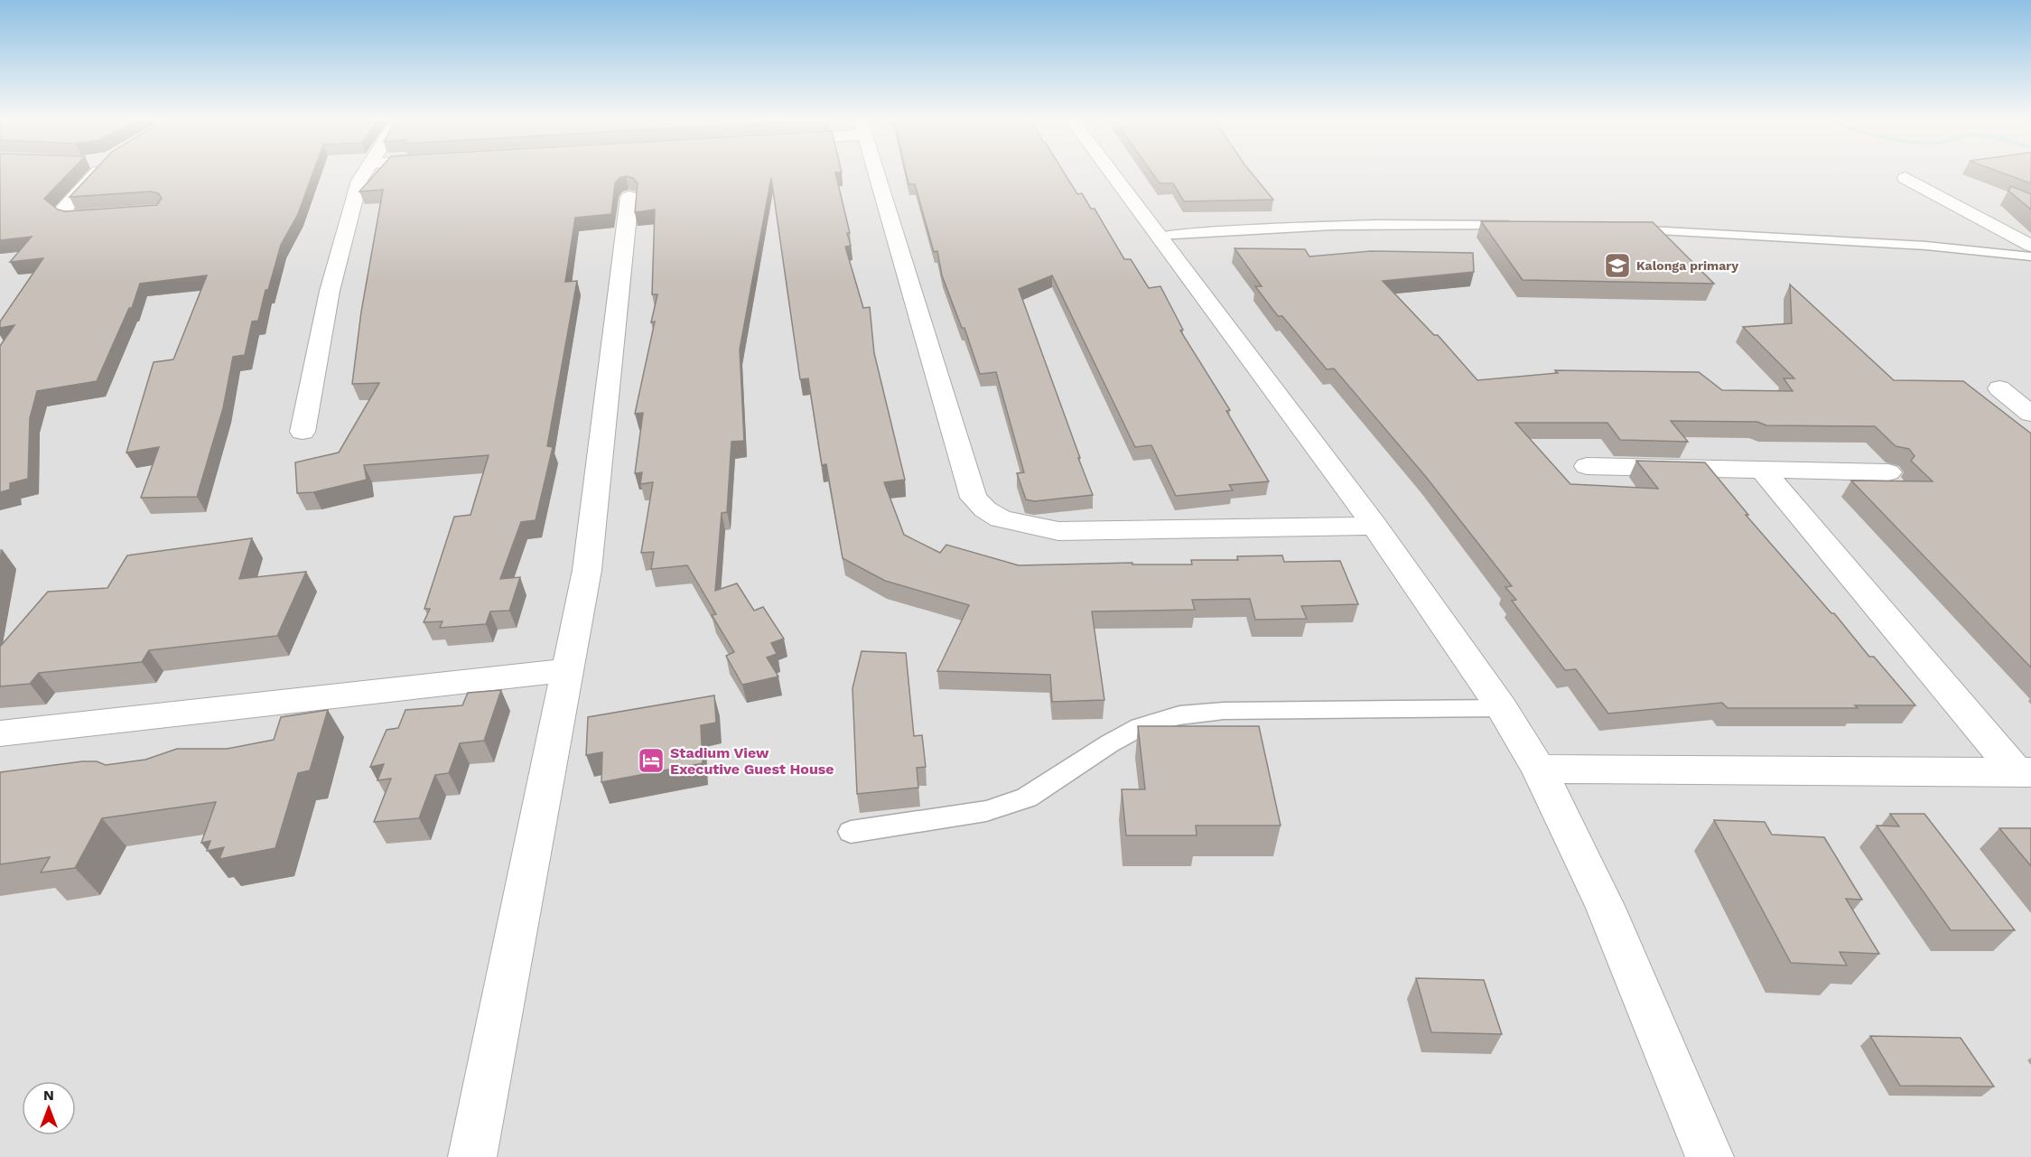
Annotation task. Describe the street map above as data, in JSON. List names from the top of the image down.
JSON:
{
  "places": {
    "school or university": ["Kalonga primary"],
    "hotel": ["Stadium View Executive Guest House"]
  },
  "north": "top"
}
